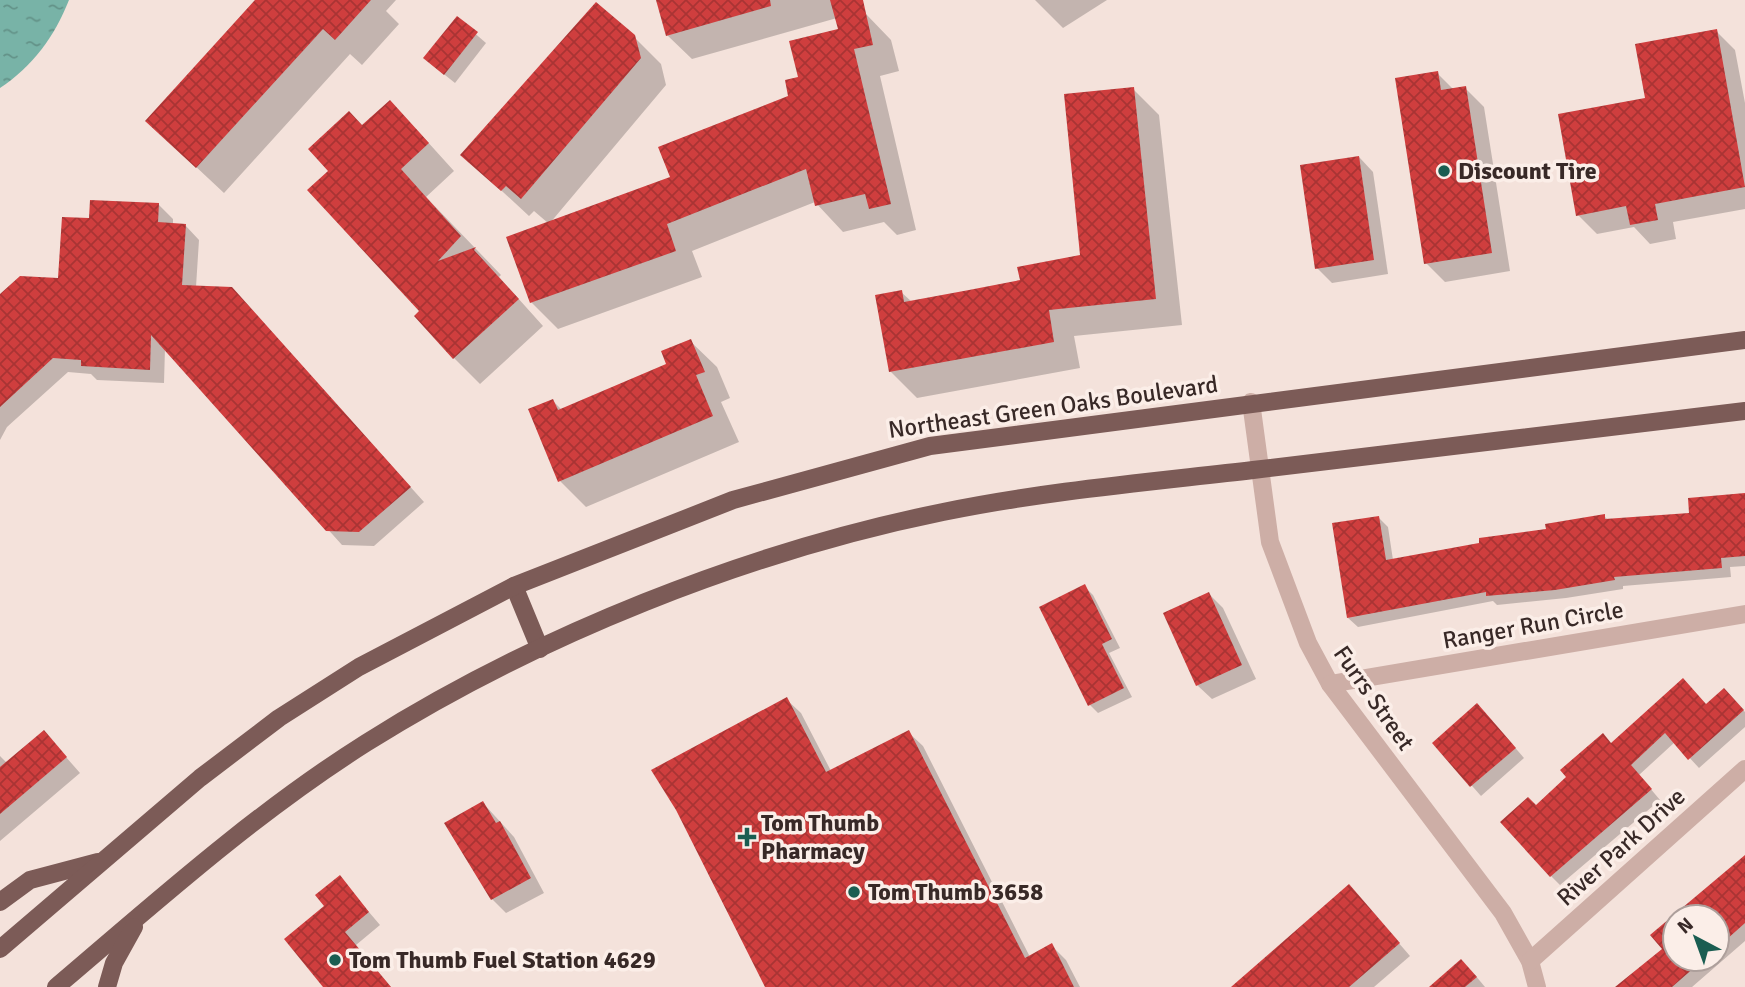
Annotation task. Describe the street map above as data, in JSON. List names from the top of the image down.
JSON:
{
  "streets": {
    "main road": ["Northeast Green Oaks Boulevard"],
    "street": ["Ranger Run Circle", "Furrs Street", "River Park Drive"]
  },
  "crossings": [
    ["Northeast Green Oaks Boulevard", "Furrs Street"],
    ["Ranger Run Circle", "Furrs Street"],
    ["Furrs Street", "River Park Drive"]
  ],
  "places": {
    "other": ["Discount Tire", "Tom Thumb 3658", "Tom Thumb Fuel Station 4629"],
    "health": ["Tom Thumb Pharmacy"]
  },
  "north": "top left"
}
